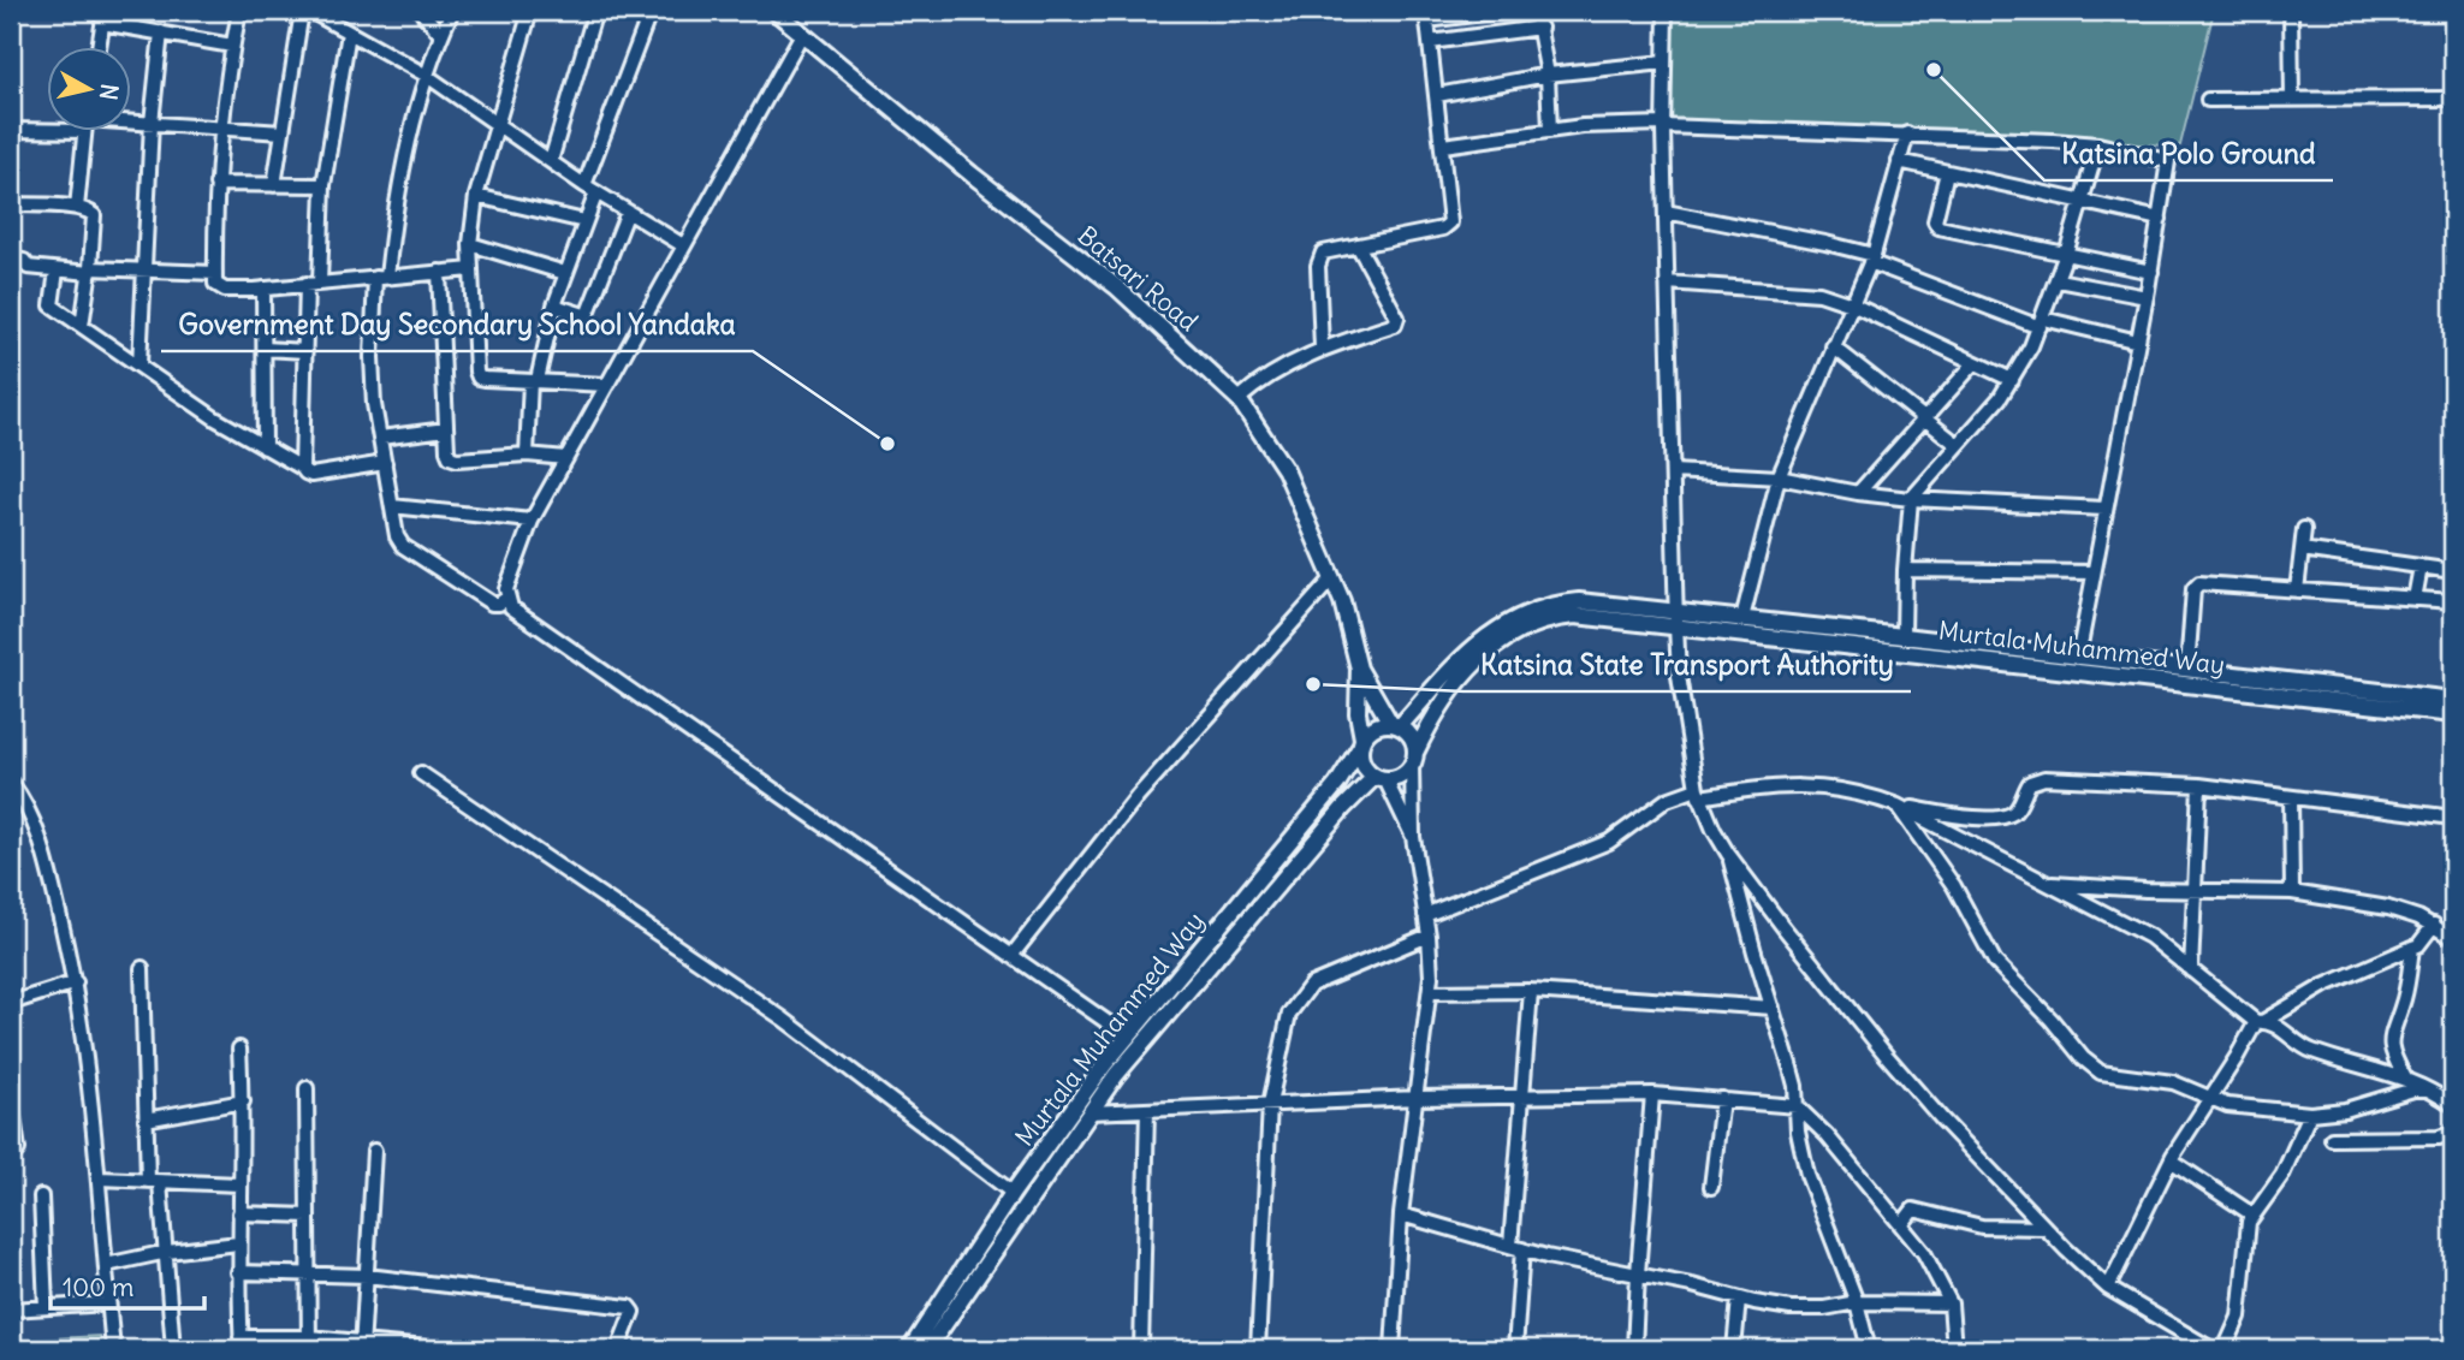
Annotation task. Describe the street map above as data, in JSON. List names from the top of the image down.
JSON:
{
  "streets": {
    "main road": ["Batsari Road", "Murtala Muhammed Way"]
  },
  "places": ["Katsina Polo Ground", "Government Day Secondary School Yandaka", "Katsina State Transport Authority"],
  "scale_bar": "100 m",
  "north": "right"
}
